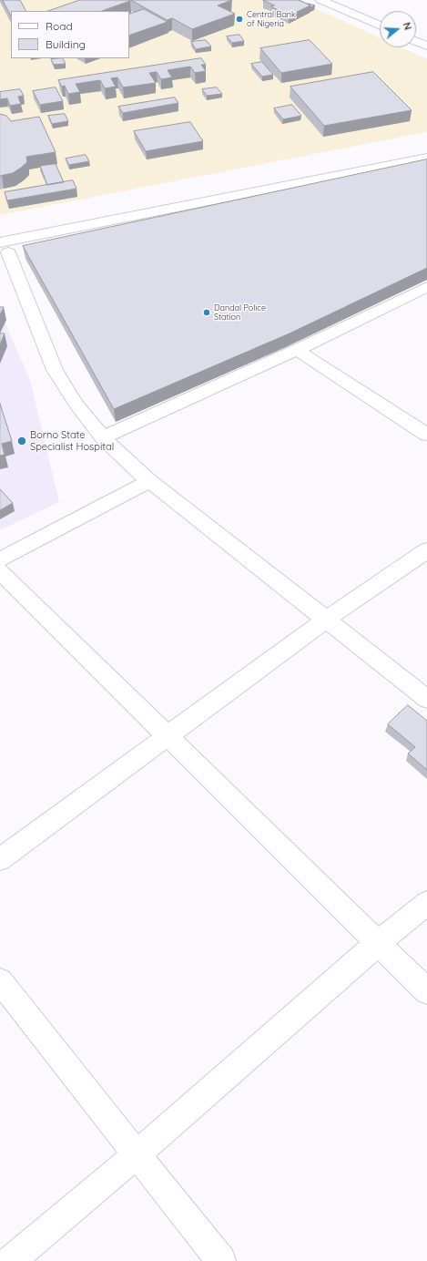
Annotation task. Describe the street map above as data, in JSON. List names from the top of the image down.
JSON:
{
  "places": ["Central Bank of Nigeria", "Dandal Police Station", "Borno State Specialist Hospital"],
  "legend": ["Road", "Building"],
  "north": "right"
}
